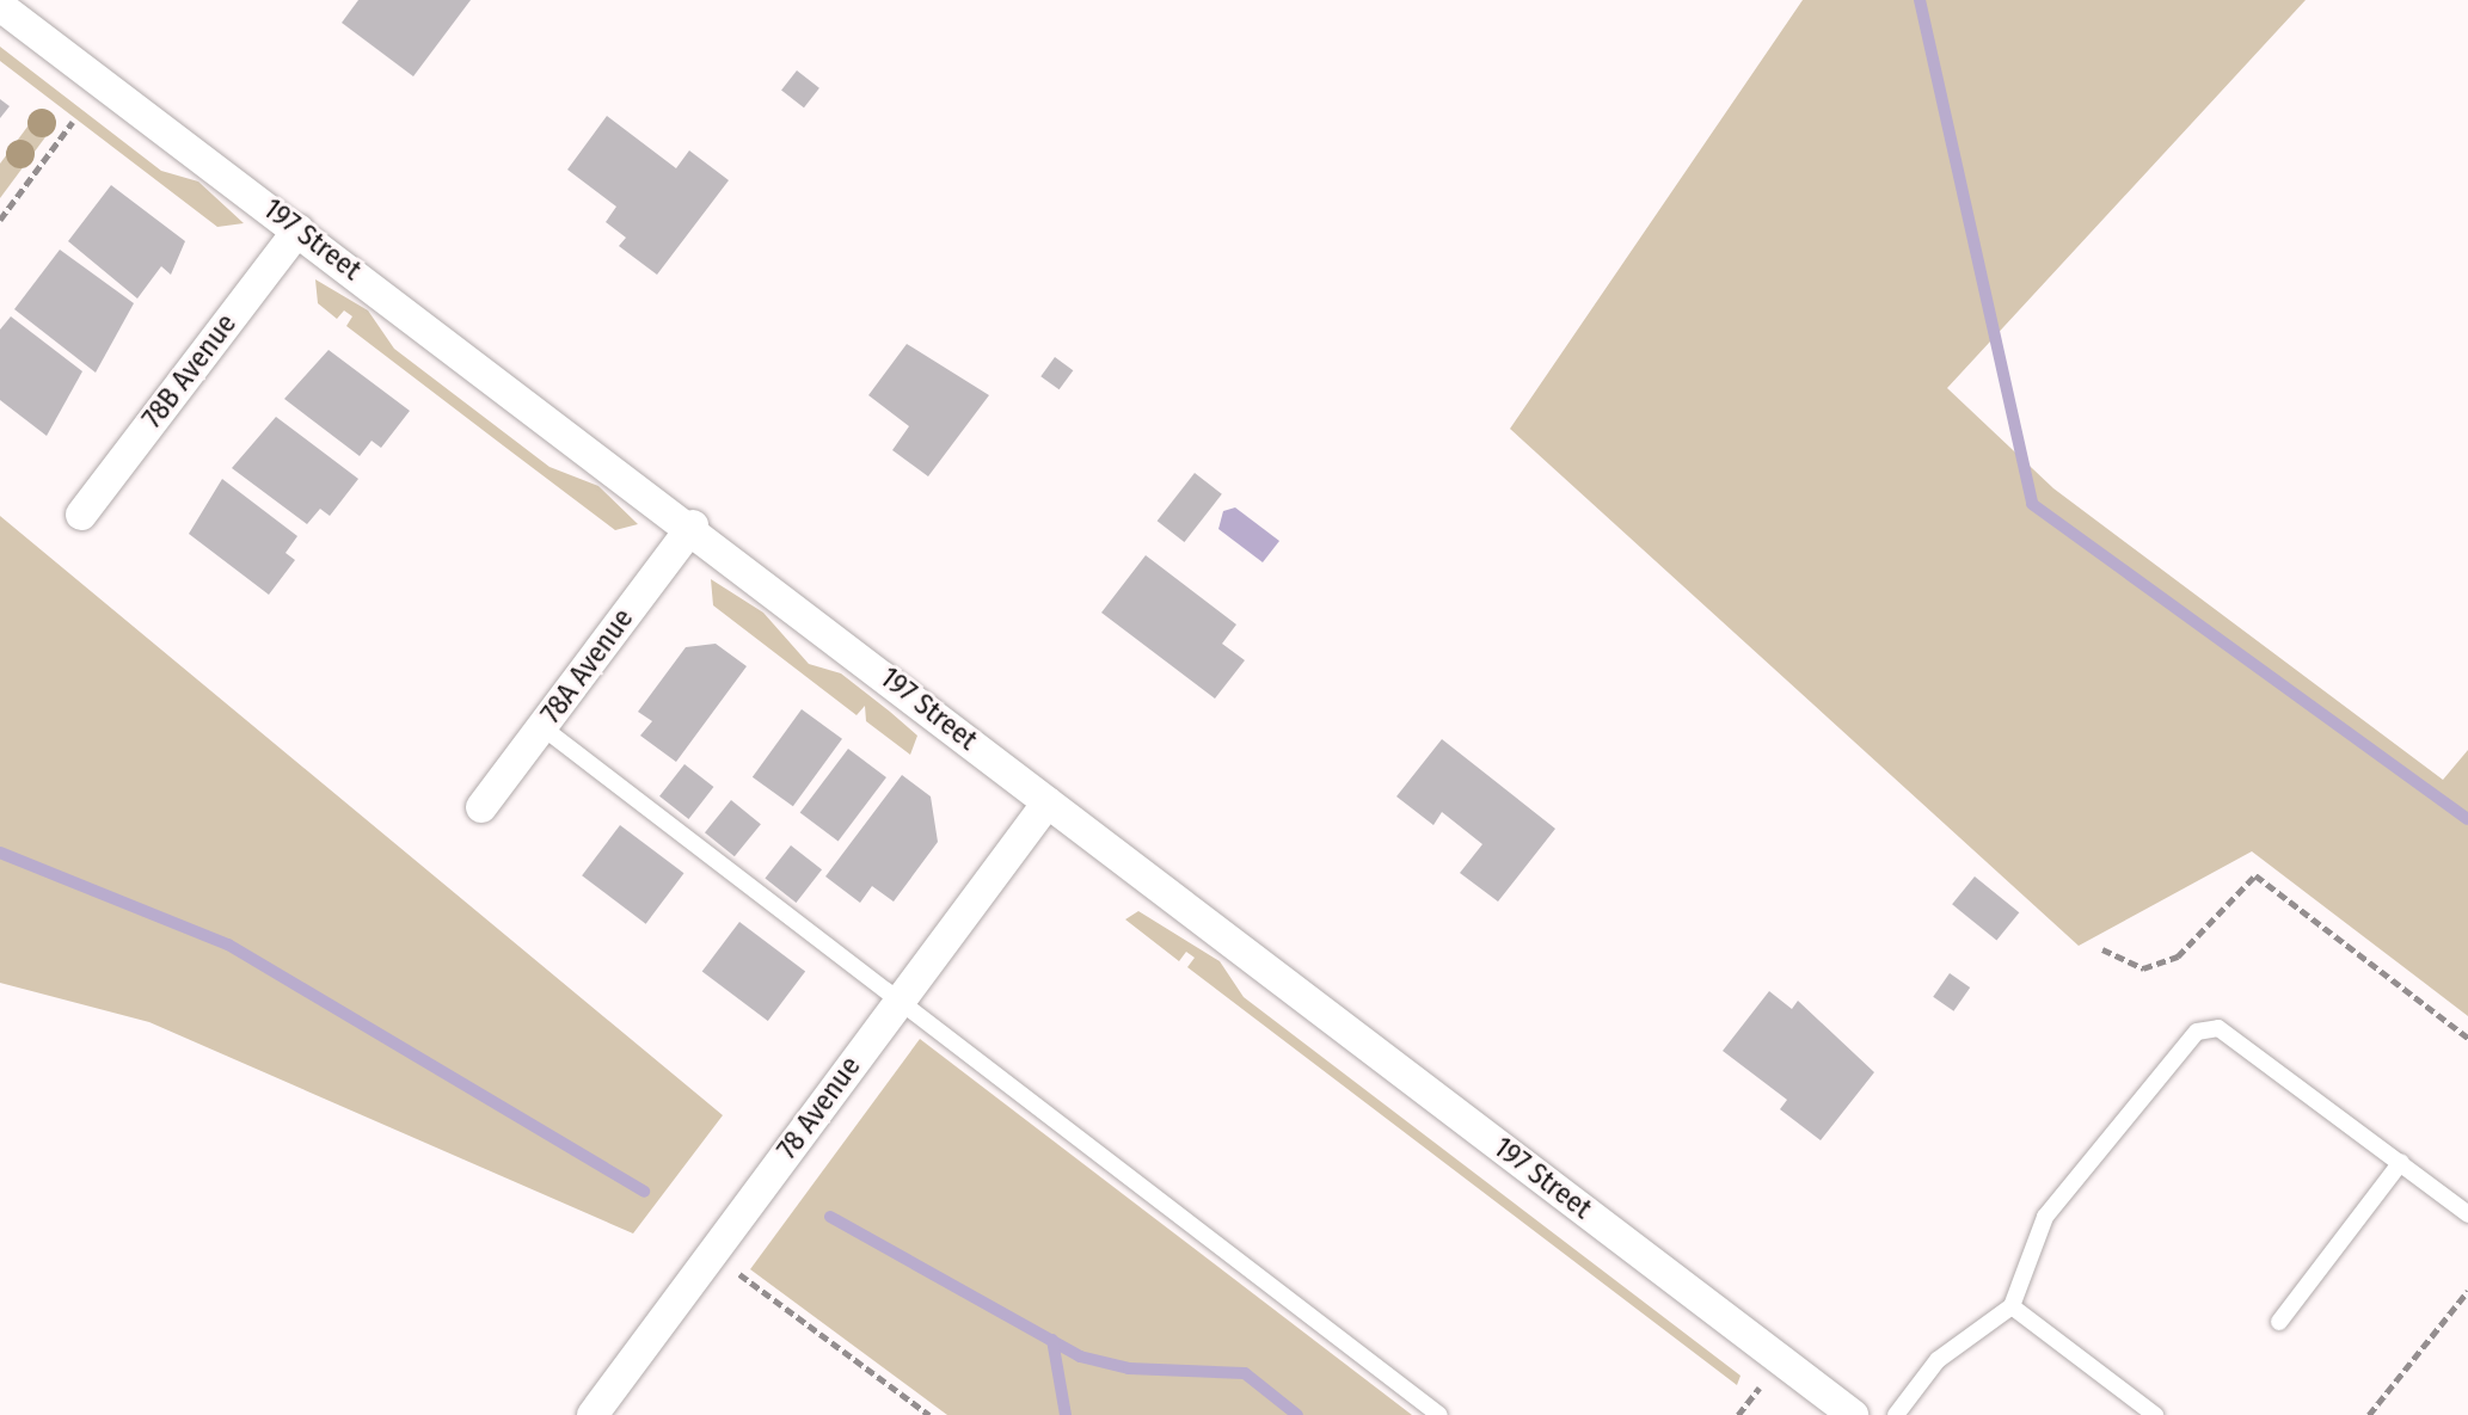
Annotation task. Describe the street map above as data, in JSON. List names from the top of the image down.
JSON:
{
  "streets": {
    "street": [
      "197 Street",
      "78B Avenue",
      "78A Avenue",
      "78 Avenue"
    ]
  },
  "crossings": [
    ["197 Street", "78B Avenue"],
    ["197 Street", "78A Avenue"],
    ["197 Street", "78 Avenue"]
  ]
}
